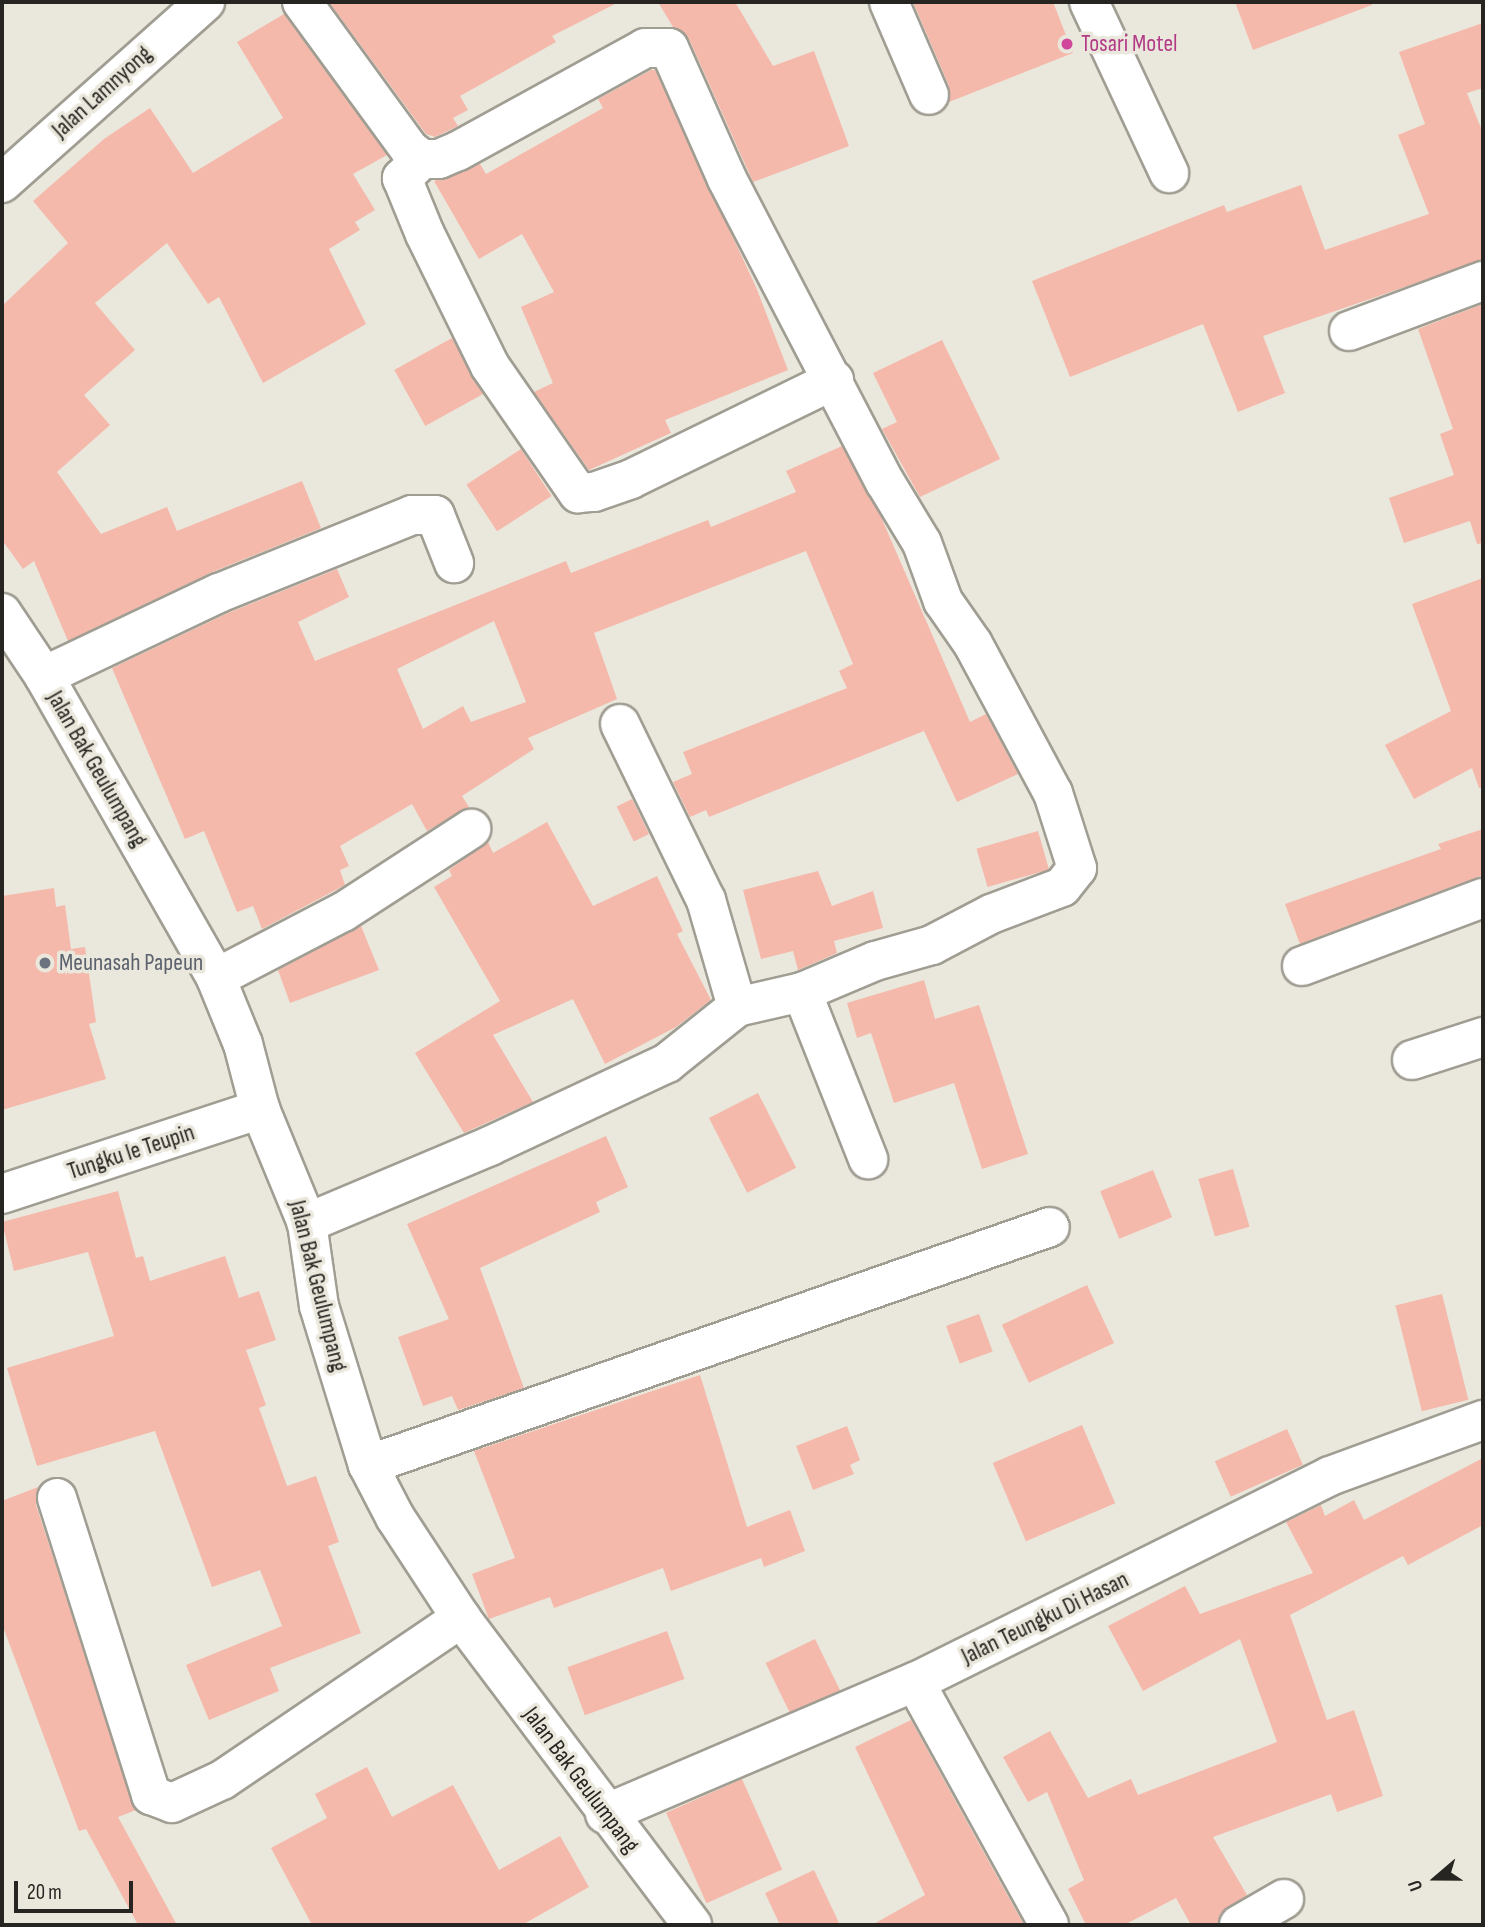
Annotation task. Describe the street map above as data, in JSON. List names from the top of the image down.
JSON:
{
  "streets": {
    "street": [
      "Jalan Lamnyong",
      "Jalan Bak Geulumpang",
      "Tungku Ie Teupin",
      "Jalan Teungku Di Hasan"
    ]
  },
  "crossings": [
    ["Jalan Bak Geulumpang", "Tungku Ie Teupin"],
    ["Jalan Bak Geulumpang", "Jalan Teungku Di Hasan"]
  ],
  "places": ["Tosari Motel", "Meunasah Papeun"],
  "scale_bar": "20 m",
  "north": "left"
}
